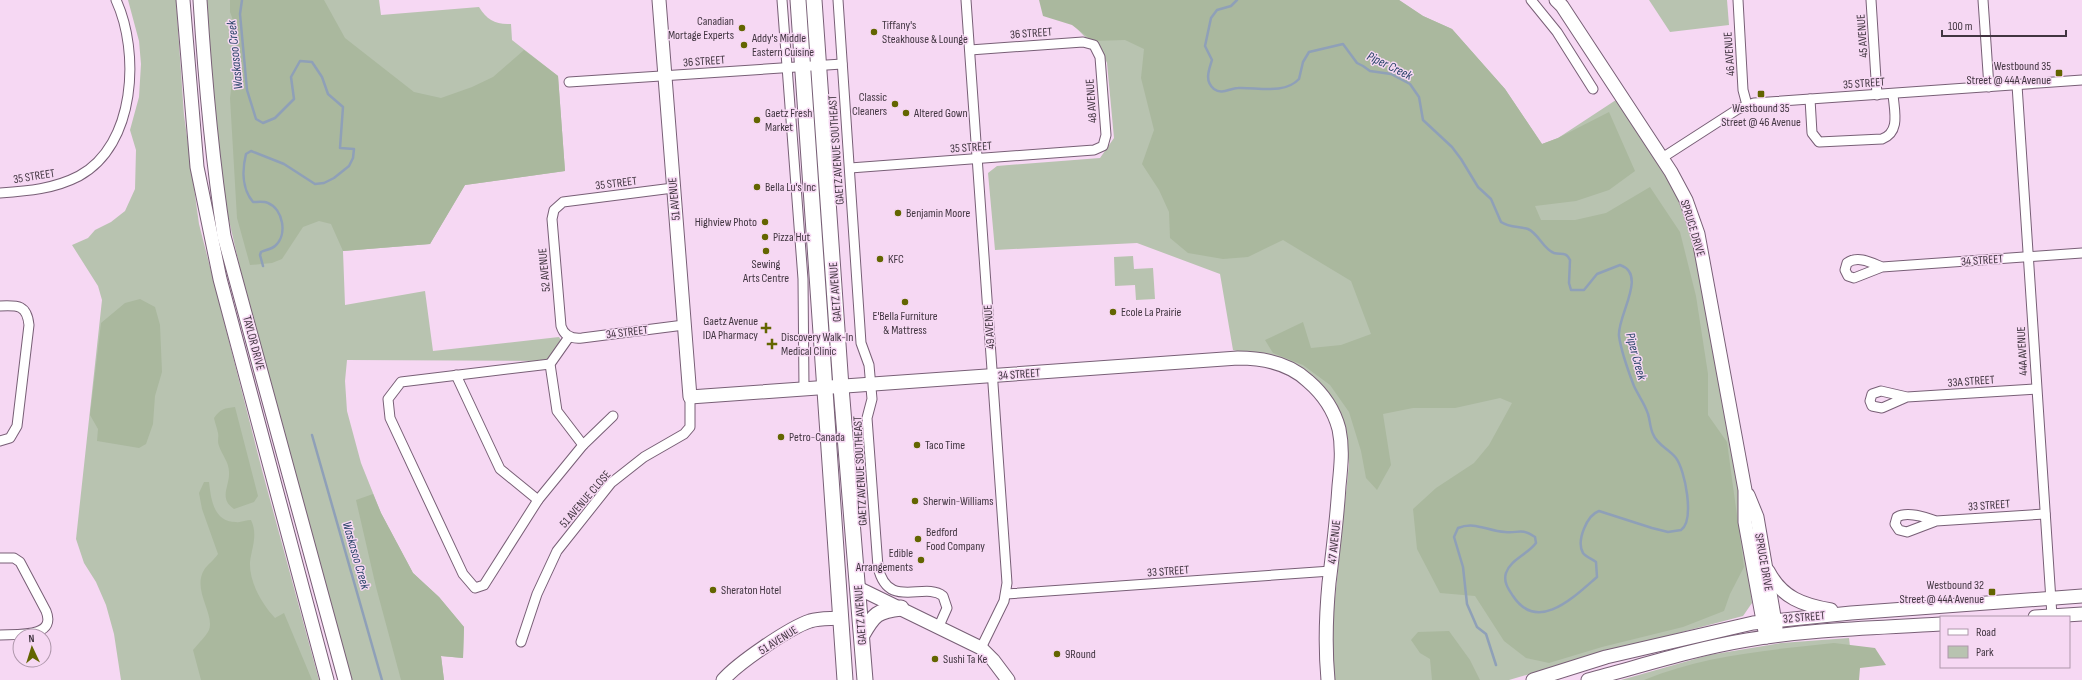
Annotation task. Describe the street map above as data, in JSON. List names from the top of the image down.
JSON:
{
  "streets": {
    "main road": ["GAETZ AVENUE"],
    "street": [
      "36 STREET",
      "45 AVENUE",
      "46 AVENUE",
      "35 STREET",
      "48 AVENUE",
      "GAETZ AVENUE SOUTHEAST",
      "51 AVENUE",
      "SPRUCE DRIVE",
      "34 STREET",
      "52 AVENUE",
      "49 AVENUE",
      "TAYLOR DRIVE",
      "44A AVENUE",
      "33A STREET",
      "51 AVENUE CLOSE",
      "33 STREET",
      "47 AVENUE",
      "32 STREET"
    ]
  },
  "crossings": [
    ["36 STREET", "48 AVENUE"],
    ["36 STREET", "GAETZ AVENUE SOUTHEAST"],
    ["36 STREET", "51 AVENUE"],
    ["36 STREET", "GAETZ AVENUE"],
    ["36 STREET", "49 AVENUE"],
    ["45 AVENUE", "35 STREET"],
    ["46 AVENUE", "35 STREET"],
    ["35 STREET", "48 AVENUE"],
    ["35 STREET", "GAETZ AVENUE SOUTHEAST"],
    ["35 STREET", "51 AVENUE"],
    ["35 STREET", "SPRUCE DRIVE"],
    ["35 STREET", "52 AVENUE"],
    ["35 STREET", "49 AVENUE"],
    ["35 STREET", "44A AVENUE"],
    ["GAETZ AVENUE SOUTHEAST", "34 STREET"],
    ["51 AVENUE", "34 STREET"],
    ["51 AVENUE", "GAETZ AVENUE"],
    ["51 AVENUE", "51 AVENUE CLOSE"],
    ["SPRUCE DRIVE", "32 STREET"],
    ["34 STREET", "52 AVENUE"],
    ["34 STREET", "GAETZ AVENUE"],
    ["34 STREET", "49 AVENUE"],
    ["34 STREET", "44A AVENUE"],
    ["34 STREET", "51 AVENUE CLOSE"],
    ["34 STREET", "47 AVENUE"],
    ["49 AVENUE", "33 STREET"],
    ["44A AVENUE", "33A STREET"],
    ["44A AVENUE", "33 STREET"],
    ["44A AVENUE", "32 STREET"],
    ["33 STREET", "47 AVENUE"]
  ],
  "water": ["Waskasoo Creek", "Piper Creek"],
  "places": {
    "other": [
      "Canadian Mortage Experts",
      "Tiffany's Steakhouse & Lounge",
      "Addy's Middle Eastern Cuisine",
      "Classic Cleaners",
      "Altered Gown",
      "Gaetz Fresh Market",
      "Bella Lu's Inc",
      "Benjamin Moore",
      "Highview Photo",
      "Pizza Hut",
      "Sewing Arts Centre",
      "KFC",
      "E'Bella Furniture & Mattress",
      "Ecole La Prairie",
      "Petro-Canada",
      "Taco Time",
      "Sherwin-Williams",
      "Bedford Food Company",
      "Edible Arrangements",
      "Sheraton Hotel",
      "9Round",
      "Sushi Ta Ke"
    ],
    "transit": ["Westbound 35 Street @ 44A Avenue", "Westbound 35 Street @ 46 Avenue", "Westbound 32 Street @ 44A Avenue"],
    "health": ["Gaetz Avenue IDA Pharmacy", "Discovery Walk-In Medical Clinic"]
  },
  "legend": ["Road", "Park"],
  "scale_bar": "100 m",
  "north": "top"
}
